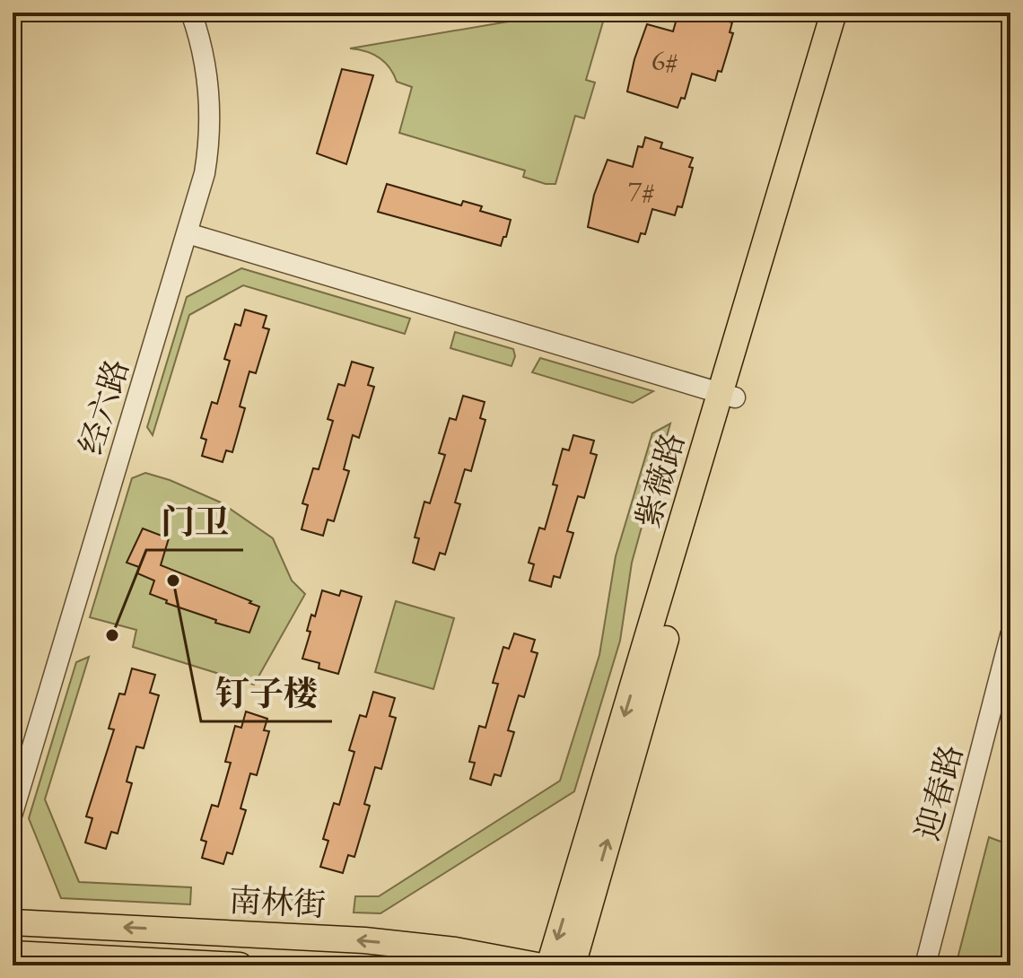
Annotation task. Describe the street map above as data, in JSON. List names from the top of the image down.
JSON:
{
  "streets": {
    "main road": ["紫薇路", "南林街"],
    "street": ["经六路", "迎春路"]
  },
  "places": ["钉子楼", "门卫"],
  "house_numbers": ["6#", "7#"]
}
